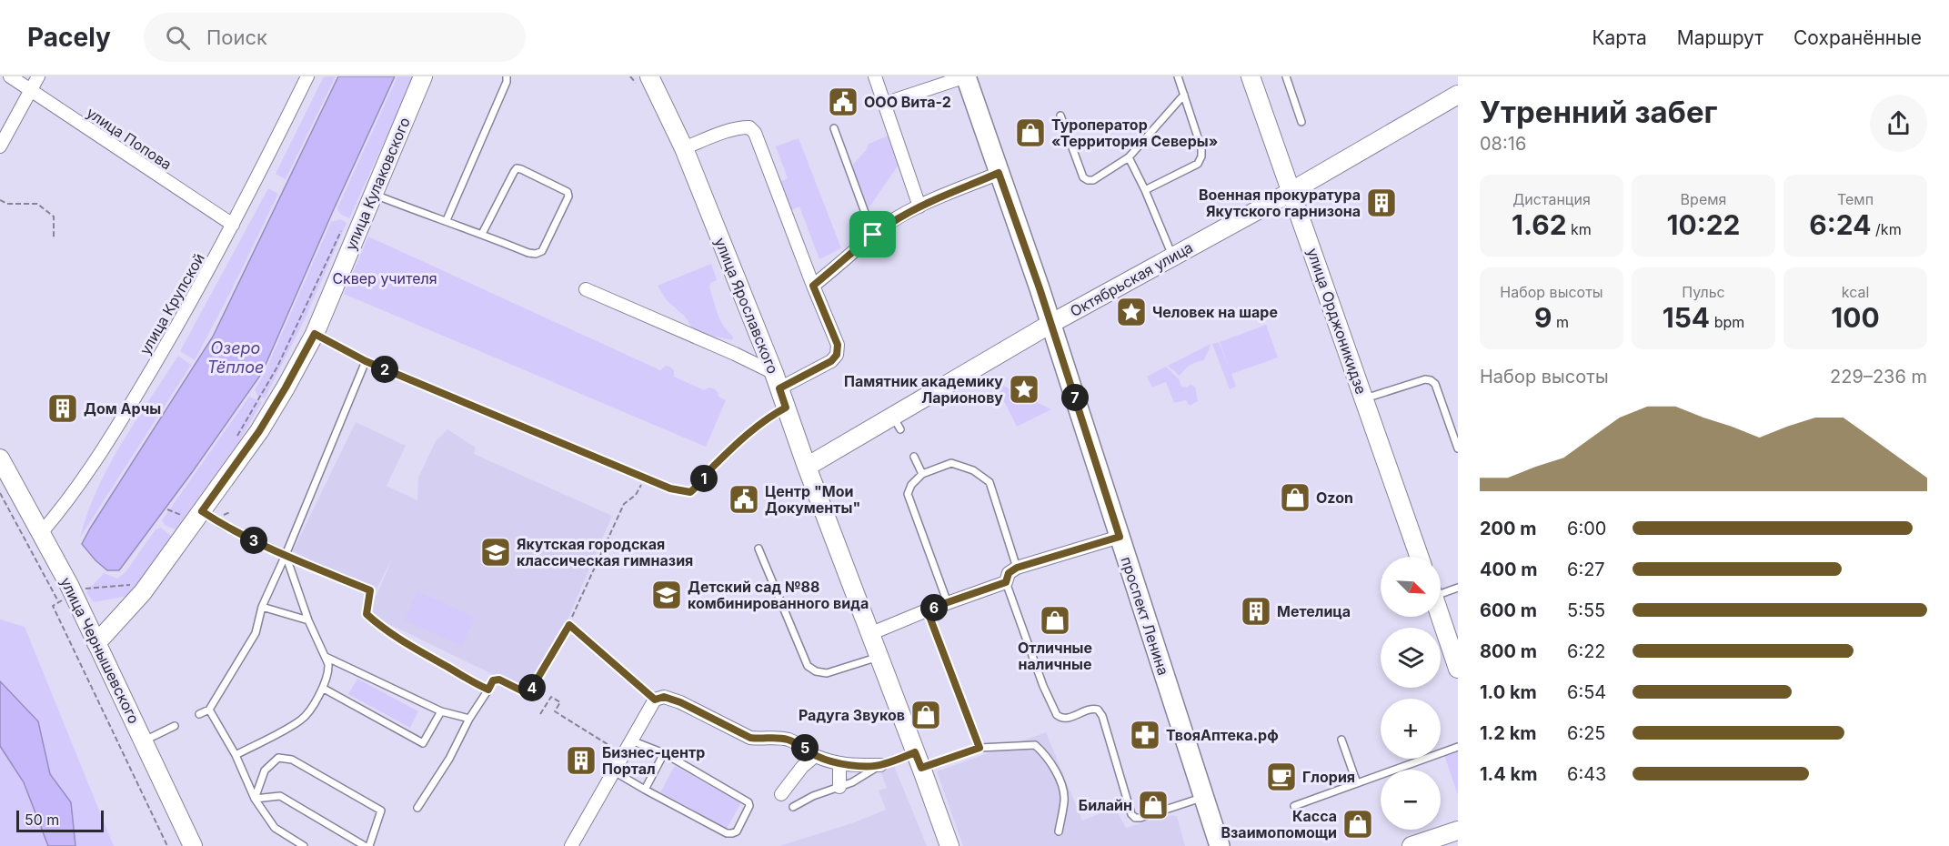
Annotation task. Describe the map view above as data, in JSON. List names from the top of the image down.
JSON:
{
  "streets": {
    "main road": ["проспект Ленина"],
    "street": [
      "улица Попова",
      "улица Кулаковского",
      "Октябрьская улица",
      "улица Крупской",
      "улица Ярославского",
      "улица Орджоникидзе",
      "улица Чернышевского"
    ]
  },
  "crossings": [
    ["улица Попова", "улица Крупской"],
    ["улица Кулаковского", "улица Чернышевского"],
    ["Октябрьская улица", "улица Ярославского"],
    ["Октябрьская улица", "улица Орджоникидзе"],
    ["Октябрьская улица", "проспект Ленина"],
    ["улица Крупской", "улица Чернышевского"]
  ],
  "water": ["Озеро Тёплое"],
  "parks": ["Сквер учителя"],
  "places": {
    "public building": ["ООО Вита-2", "Центр \"Мои Документы\""],
    "shop": [
      "Туроператор «Территория Северы»",
      "Ozon",
      "Отличные наличные",
      "Радуга Звуков",
      "Билайн",
      "Касса Взаимопомощи"
    ],
    "building": [
      "Военная прокуратура Якутского гарнизона",
      "Дом Арчы",
      "Метелица",
      "Бизнес-центр Портал"
    ],
    "place": ["Человек на шаре", "Памятник академику Ларионову"],
    "school or university": ["Якутская городская классическая гимназия", "Детский сад №88 комбинированного вида"],
    "pharmacy": ["ТвояАптека.рф"],
    "cafe": ["Глория"]
  },
  "scale_bar": "50 m",
  "north": "bottom right",
  "page": {
    "header": "Pacely",
    "search": "Поиск",
    "nav": ["Карта", "Маршрут", "Сохранённые"],
    "heading": ["Утренний забег", "08:16"],
    "stats": [
      ["Дистанция", "1.62 km"],
      ["Время", "10:22"],
      ["Темп", "6:24 /km"],
      ["Набор высоты", "9 m"],
      ["Пульс", "154 bpm"],
      ["kcal", "100"]
    ],
    "chart": ["Набор высоты", "229–236 m"],
    "pins": [
      "2",
      "7",
      "1",
      "3",
      "6",
      "4",
      "5"
    ],
    "list": [
      {
        "name": "200 m",
        "note": "6:00"
      },
      {
        "name": "400 m",
        "note": "6:27"
      },
      {
        "name": "600 m",
        "note": "5:55"
      },
      {
        "name": "800 m",
        "note": "6:22"
      },
      {
        "name": "1.0 km",
        "note": "6:54"
      },
      {
        "name": "1.2 km",
        "note": "6:25"
      },
      {
        "name": "1.4 km",
        "note": "6:43"
      }
    ],
    "map_buttons": ["+", "−"],
    "scale": "50 m"
  }
}
